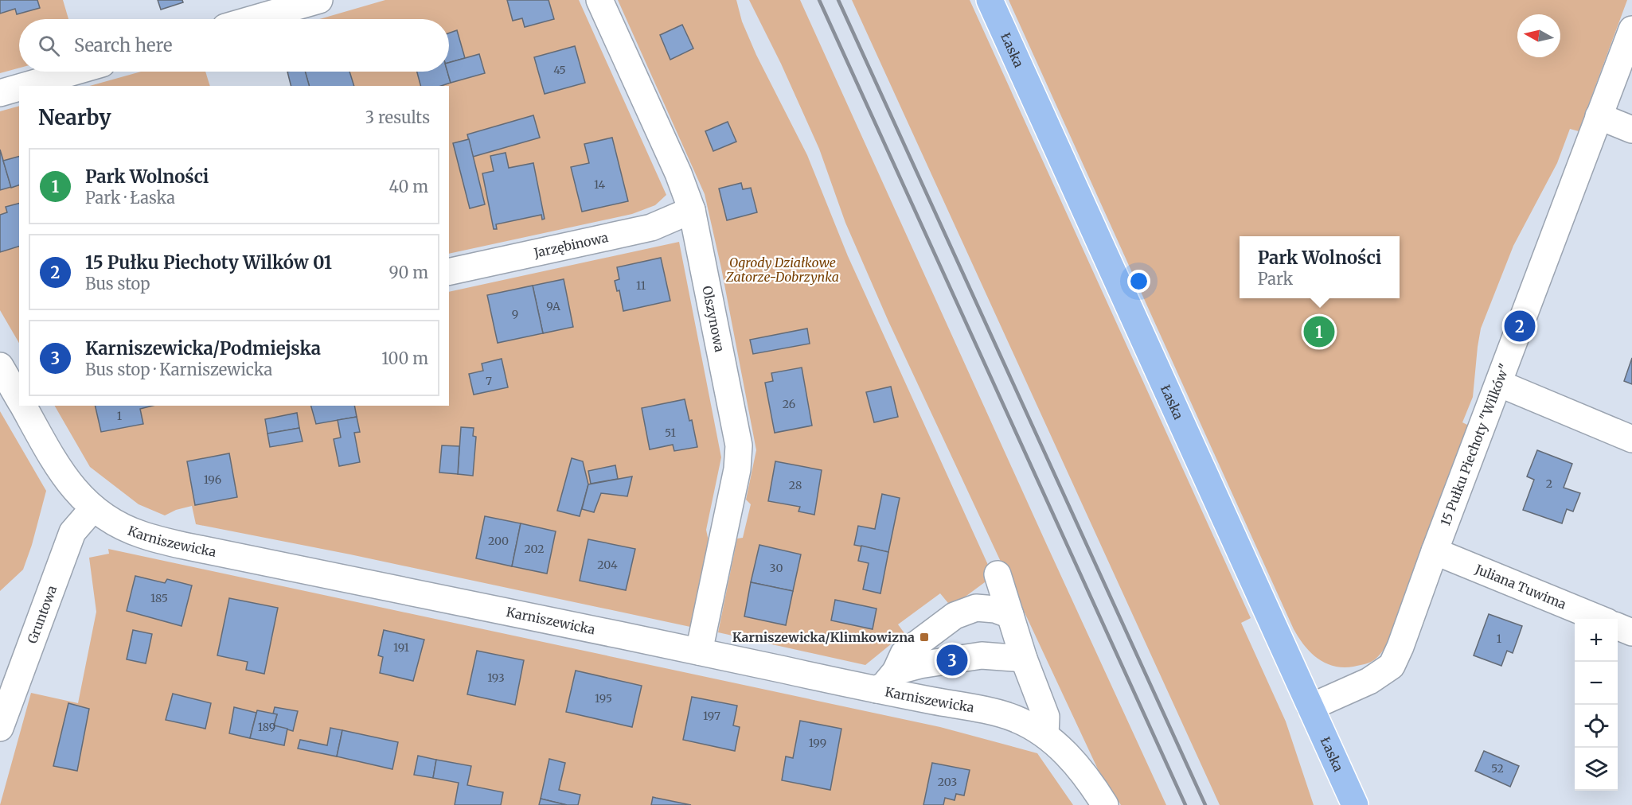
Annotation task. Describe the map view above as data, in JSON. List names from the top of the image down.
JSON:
{
  "streets": {
    "main road": ["Łaska"],
    "street": [
      "Jarzębinowa",
      "Olszynowa",
      "15 Pułku Piechoty \"Wilków\"",
      "Karniszewicka",
      "Juliana Tuwima",
      "Gruntowa"
    ]
  },
  "crossings": [
    ["Łaska", "15 Pułku Piechoty \"Wilków\""],
    ["Jarzębinowa", "Olszynowa"],
    ["Olszynowa", "Karniszewicka"],
    ["15 Pułku Piechoty \"Wilków\"", "Juliana Tuwima"],
    ["Karniszewicka", "Gruntowa"]
  ],
  "parks": ["Ogrody Działkowe Zatorze-Dobrzynka"],
  "places": {
    "transit": ["Karniszewicka/Klimkowizna"]
  },
  "house_numbers": [
    "45",
    "14",
    "11",
    "9A",
    "9",
    "7",
    "26",
    "1",
    "51",
    "196",
    "2",
    "28",
    "200",
    "202",
    "204",
    "30",
    "185",
    "1",
    "191",
    "193",
    "195",
    "197",
    "189",
    "199",
    "52",
    "203"
  ],
  "north": "left",
  "page": {
    "search": "Search here",
    "heading": ["Nearby", "3 results"],
    "list": [
      {
        "mark": "1",
        "name": "Park Wolności",
        "note": "Park · Łaska",
        "value": "40 m"
      },
      {
        "mark": "2",
        "name": "15 Pułku Piechoty Wilków 01",
        "note": "Bus stop",
        "value": "90 m"
      },
      {
        "mark": "3",
        "name": "Karniszewicka/Podmiejska",
        "note": "Bus stop · Karniszewicka",
        "value": "100 m"
      }
    ],
    "popup": ["Park Wolności", "Park"],
    "pins": ["2", "1", "3"],
    "map_buttons": ["+", "−"]
  }
}
